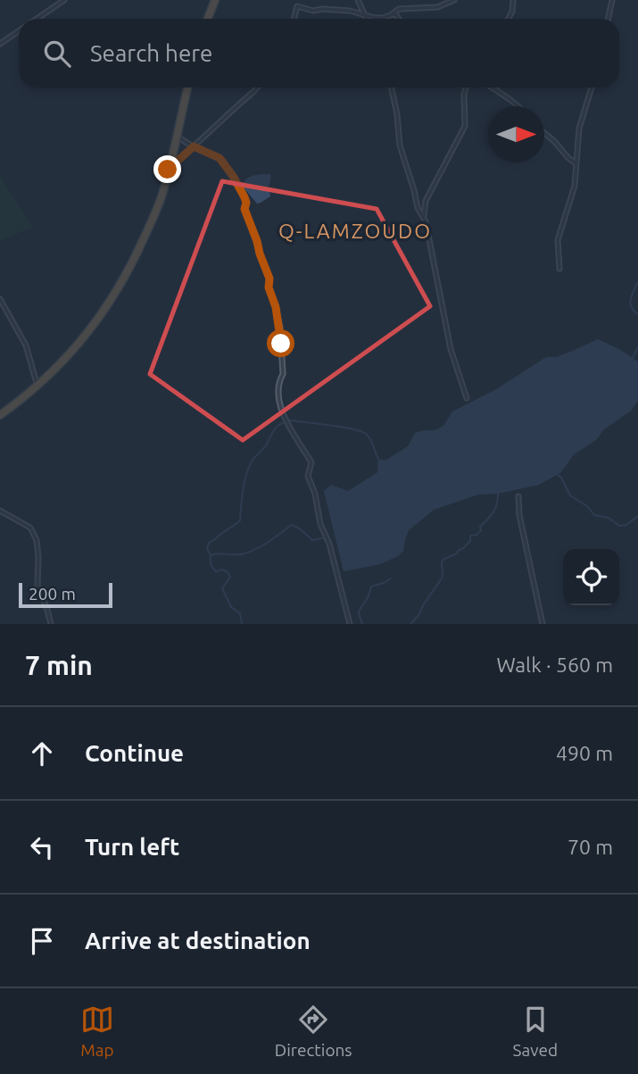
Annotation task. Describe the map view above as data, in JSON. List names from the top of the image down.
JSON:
{
  "districts": ["Q-LAMZOUDO"],
  "scale_bar": "200 m",
  "north": "right",
  "page": {
    "search": "Search here",
    "scale": "200 m",
    "heading": ["7 min", "Walk · 560 m"],
    "list": [
      ["Continue", "490 m"],
      ["Turn left", "70 m"],
      "Arrive at destination"
    ],
    "nav": ["Map", "Directions", "Saved"]
  }
}
